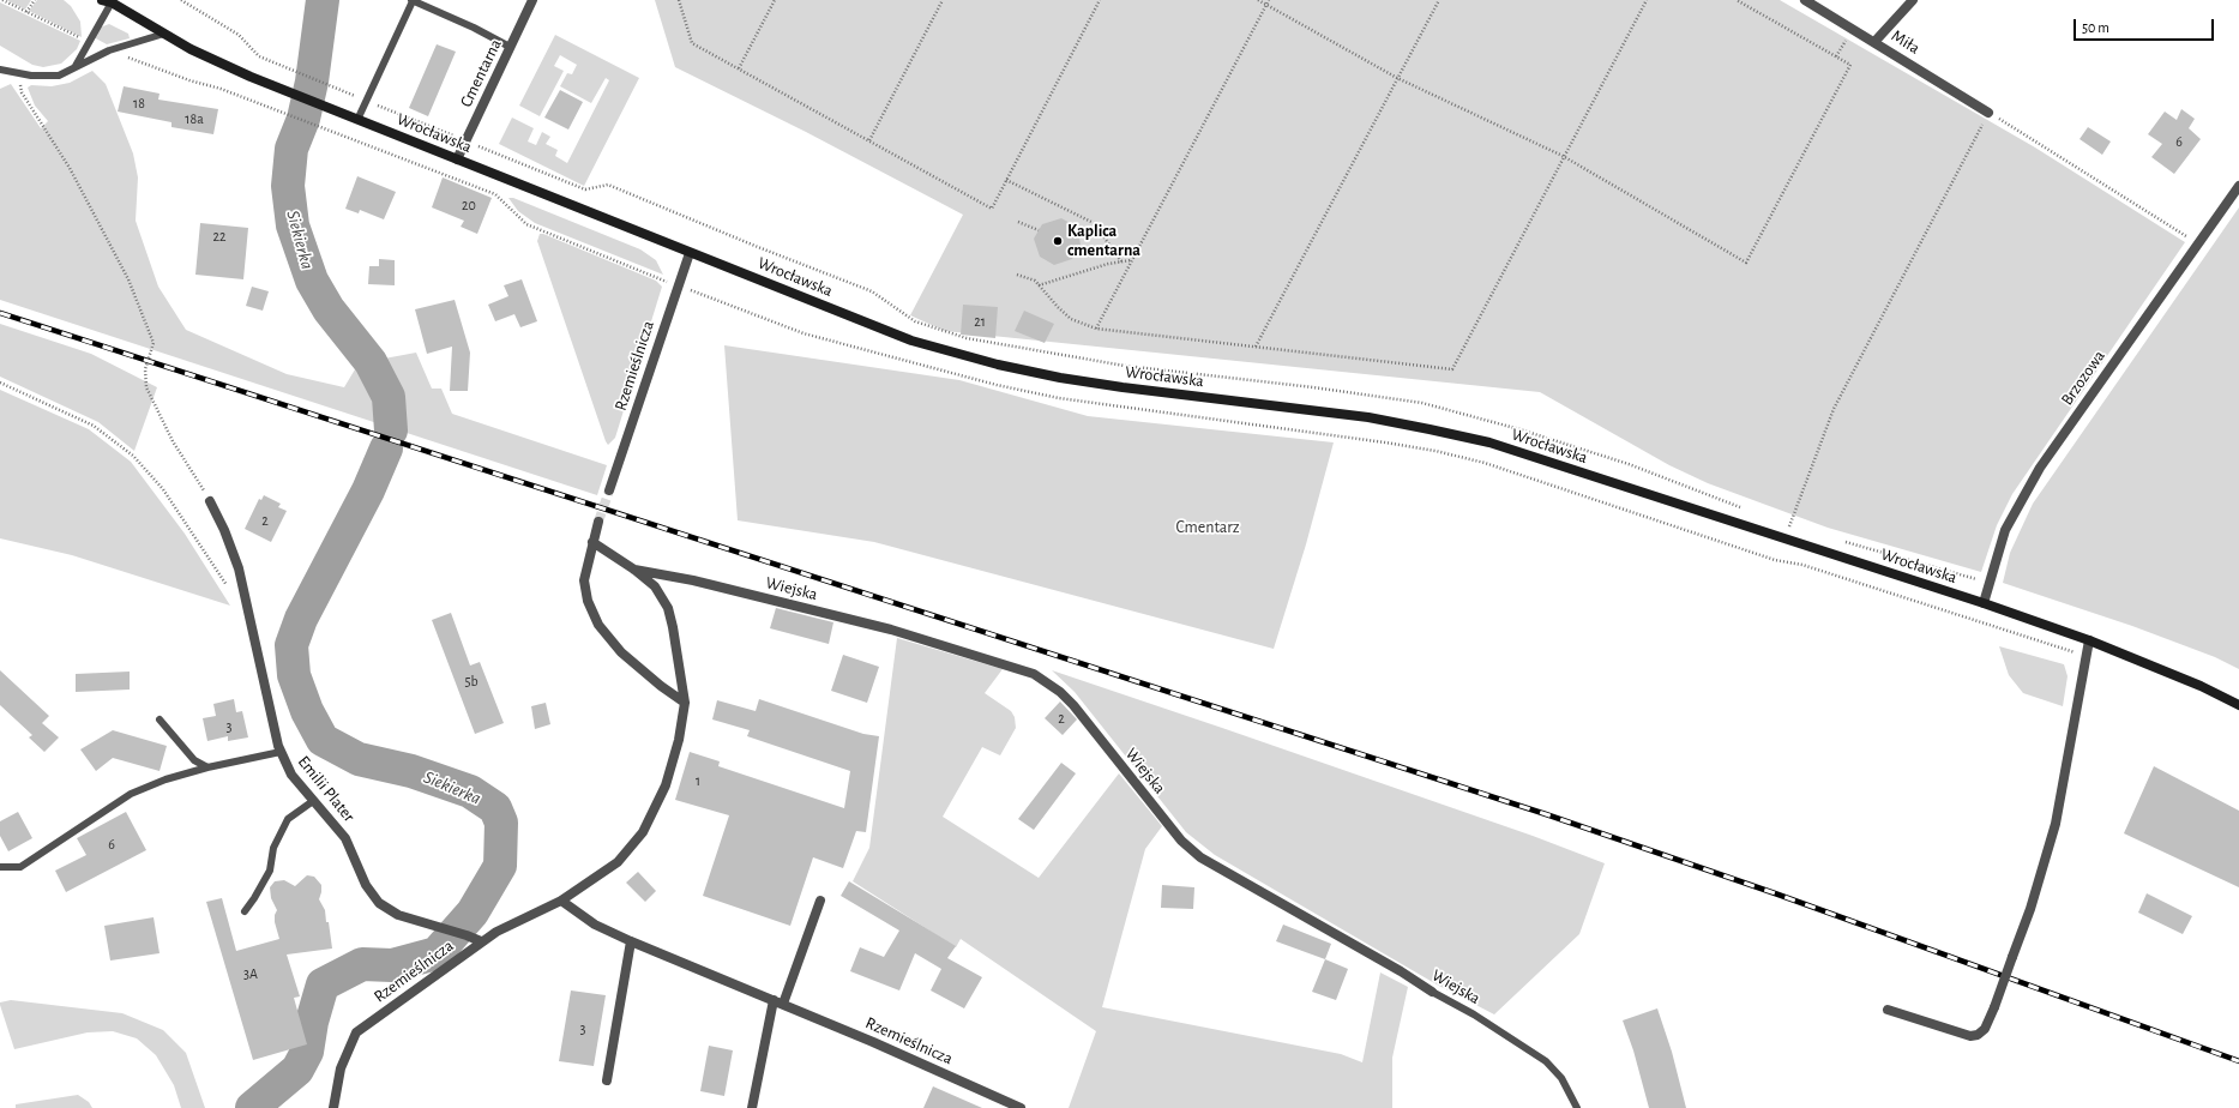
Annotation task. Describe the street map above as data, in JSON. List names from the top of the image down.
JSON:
{
  "streets": {
    "main road": ["Wrocławska"],
    "street": [
      "Miła",
      "Cmentarna",
      "Rzemieślnicza",
      "Brzozowa",
      "Wiejska",
      "Emilii Plater"
    ]
  },
  "crossings": [
    ["Cmentarna", "Wrocławska"],
    ["Wrocławska", "Rzemieślnicza"],
    ["Wrocławska", "Brzozowa"],
    ["Rzemieślnicza", "Wiejska"],
    ["Rzemieślnicza", "Emilii Plater"]
  ],
  "water": ["Siekierka"],
  "parks": ["Cmentarz"],
  "places": ["Kaplica cmentarna"],
  "house_numbers": [
    "18",
    "18a",
    "6",
    "20",
    "22",
    "21",
    "2",
    "5b",
    "2",
    "3",
    "1",
    "6",
    "3A",
    "3"
  ],
  "scale_bar": "50 m"
}
